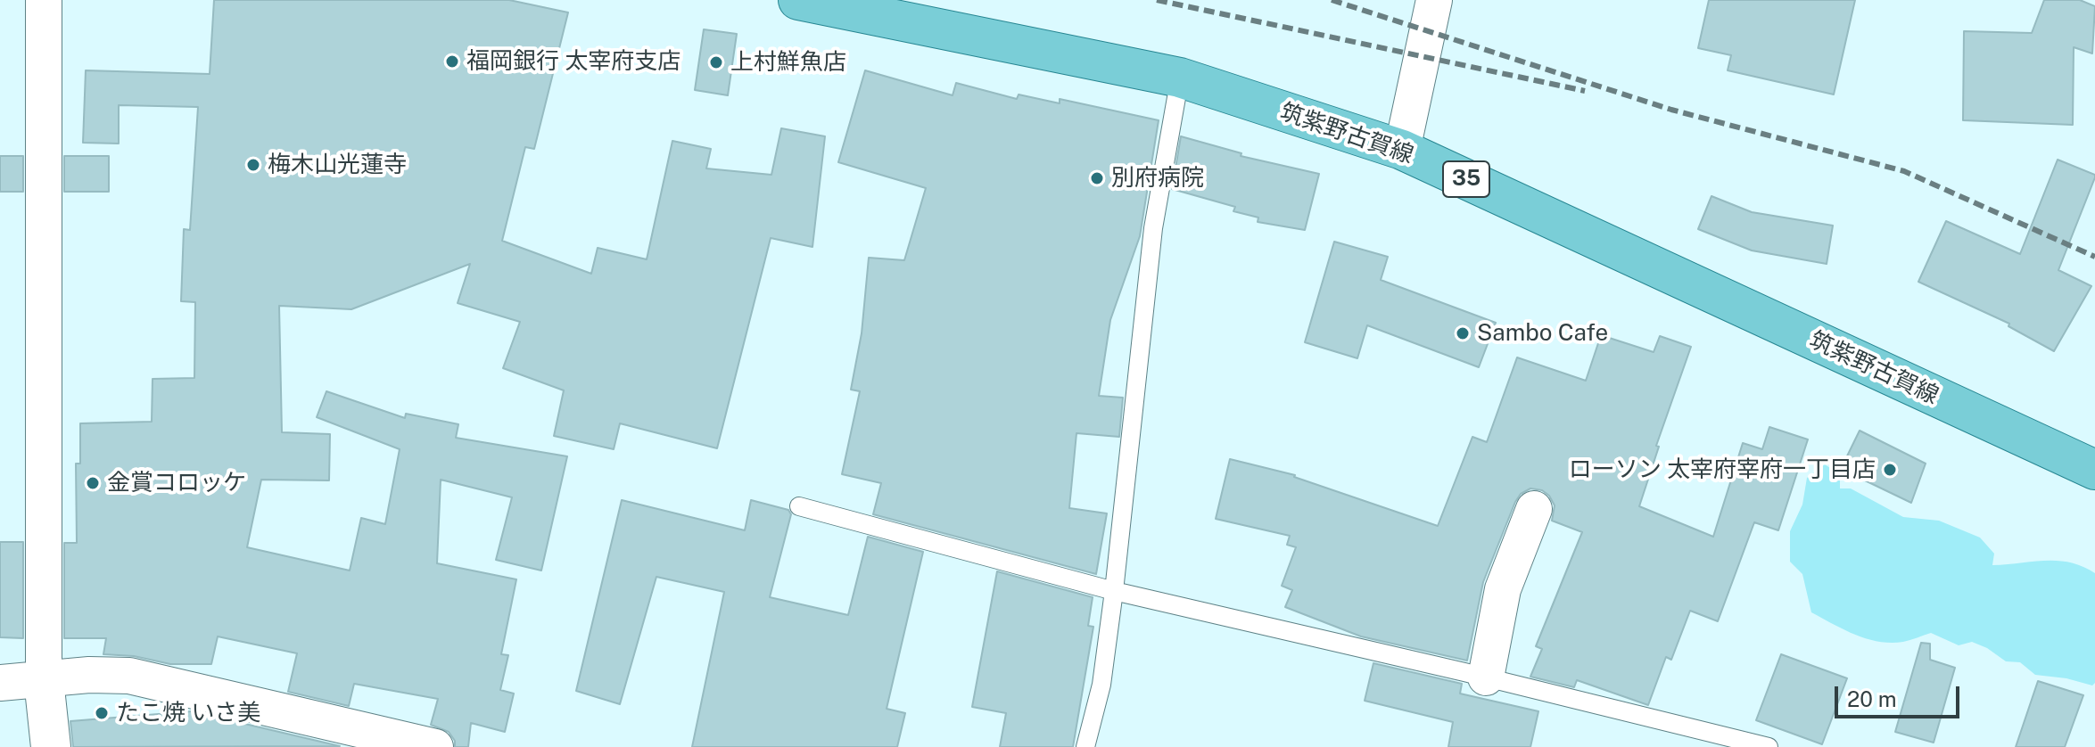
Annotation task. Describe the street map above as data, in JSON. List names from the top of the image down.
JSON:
{
  "streets": {
    "main road": ["筑紫野古賀線", "35"]
  },
  "places": [
    "福岡銀行 太宰府支店",
    "上村鮮魚店",
    "梅木山光蓮寺",
    "別府病院",
    "Sambo Cafe",
    "ローソン 太宰府宰府一丁目店",
    "金賞コロッケ",
    "たこ焼 いさ美"
  ],
  "scale_bar": "20 m"
}
